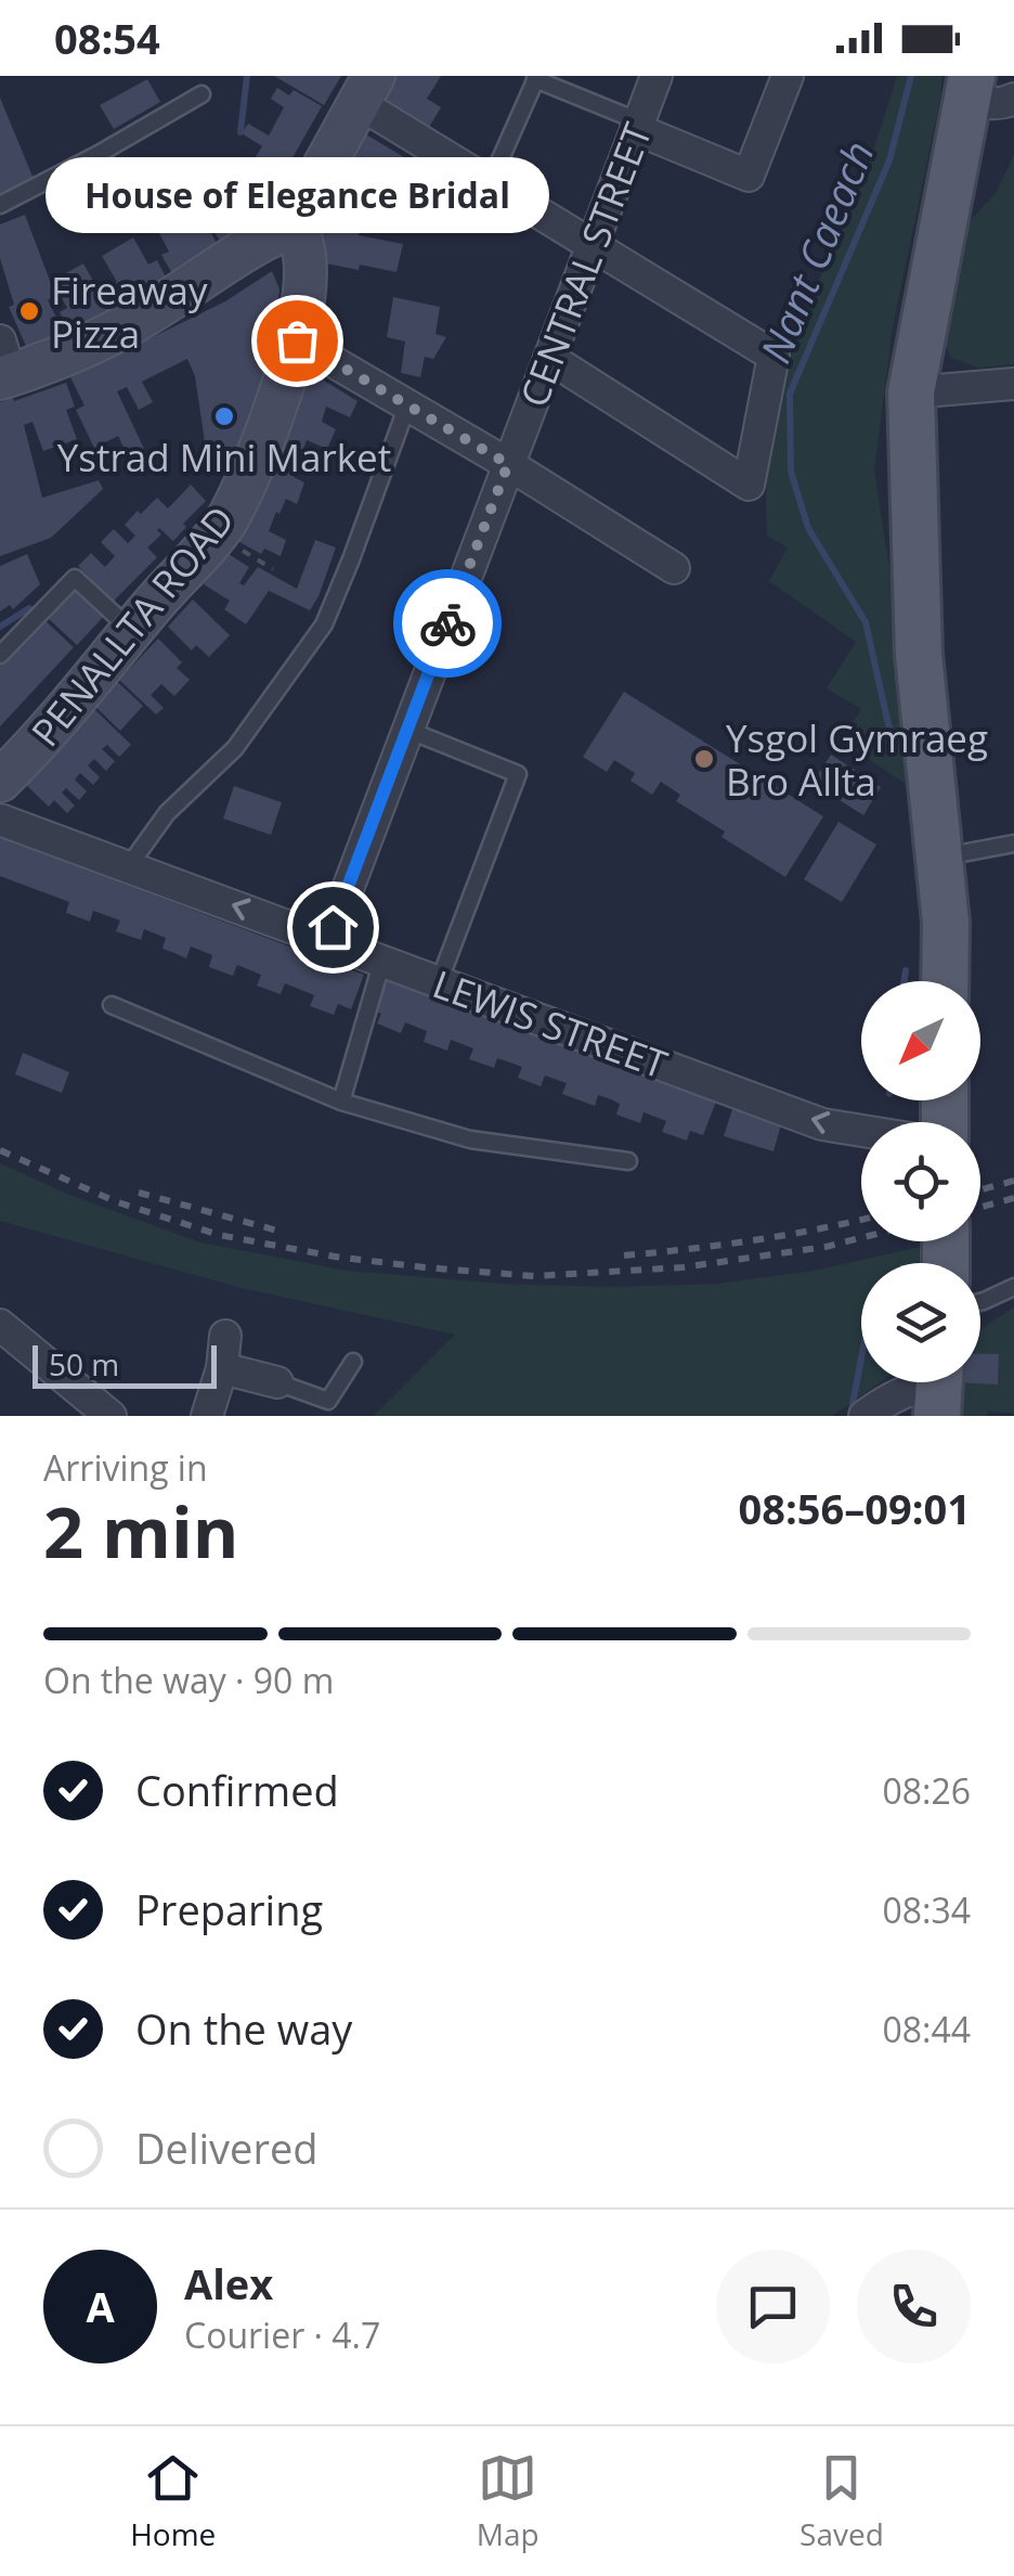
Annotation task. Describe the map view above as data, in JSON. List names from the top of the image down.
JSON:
{
  "streets": {
    "street": ["CENTRAL STREET", "PENALLTA ROAD", "LEWIS STREET"]
  },
  "crossings": [
    ["CENTRAL STREET", "LEWIS STREET"]
  ],
  "one_way": ["LEWIS STREET"],
  "water": ["Nant Caeach"],
  "places": [
    "Fireaway Pizza",
    "House of Elegance Bridal",
    "Ystrad Mini Market",
    "Ysgol Gymraeg Bro Allta"
  ],
  "scale_bar": "50 m",
  "north": "bottom left",
  "page": {
    "status": "08:54",
    "bubble": "House of Elegance Bridal",
    "scale": "50 m",
    "heading": ["2 min", "Arriving in", "08:56–09:01"],
    "panel": ["Alex", "Courier · 4.7"],
    "bar": "On the way · 90 m",
    "list": [
      ["Confirmed", "08:26"],
      ["Preparing", "08:34"],
      ["On the way", "08:44"],
      "Delivered"
    ],
    "round": "A",
    "tabs": ["Home", "Map", "Saved"]
  }
}
